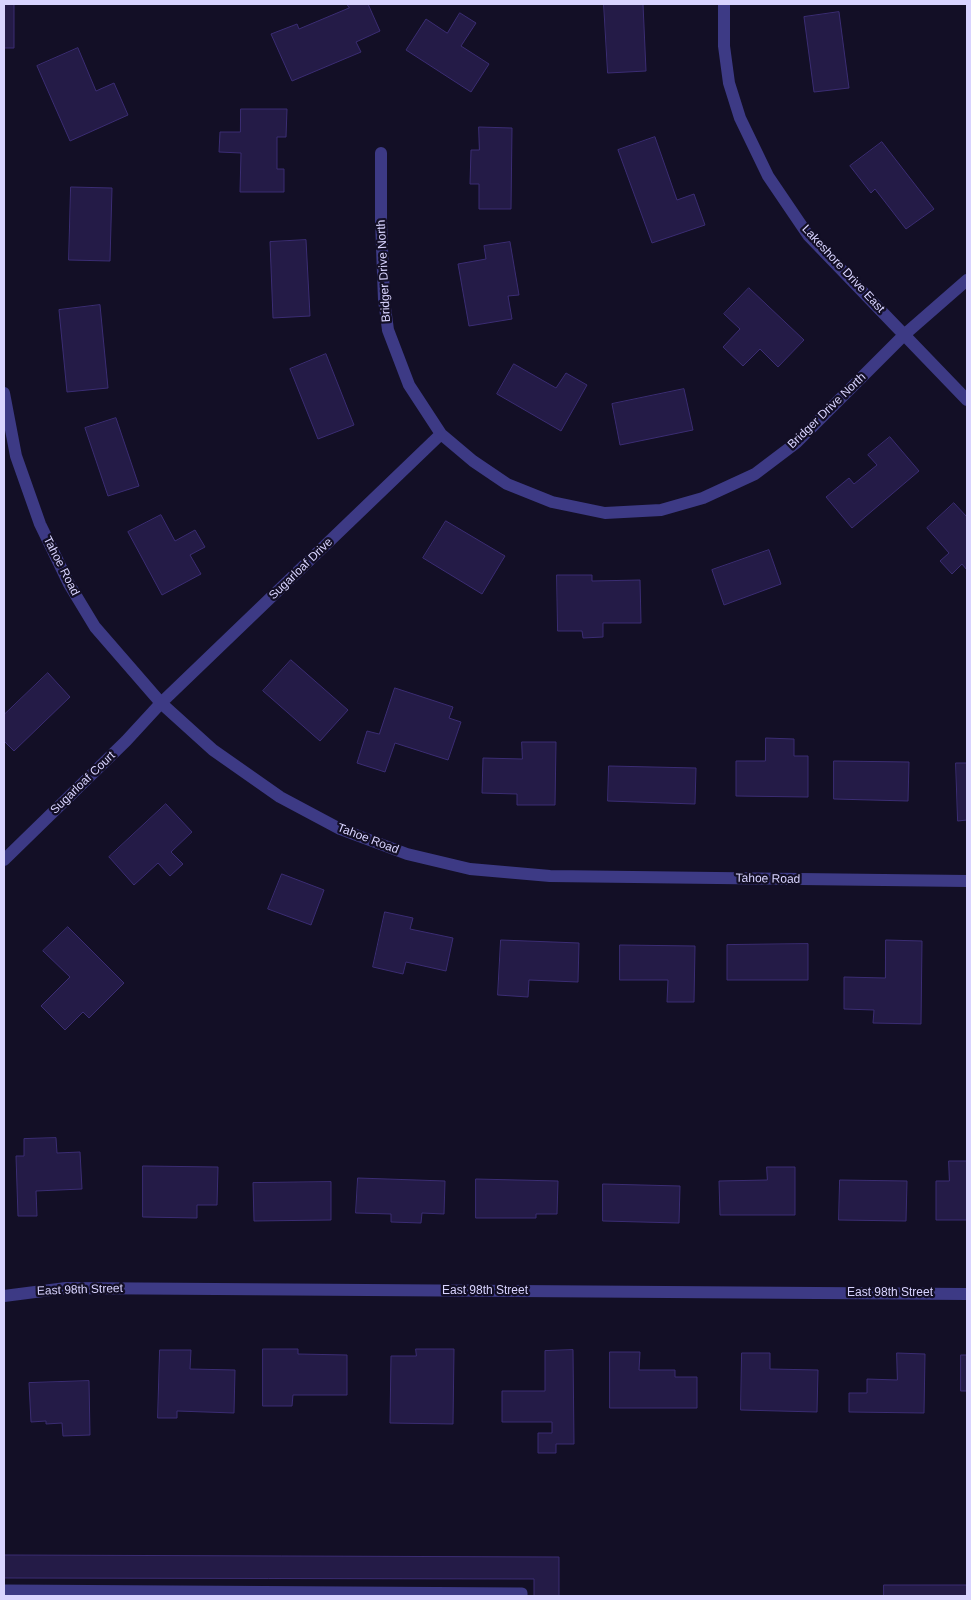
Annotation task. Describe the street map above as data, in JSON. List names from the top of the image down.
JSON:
{
  "streets": {
    "street": [
      "Lakeshore Drive East",
      "Bridger Drive North",
      "Tahoe Road",
      "Sugarloaf Drive",
      "Sugarloaf Court",
      "East 98th Street"
    ]
  },
  "crossings": [
    ["Lakeshore Drive East", "Bridger Drive North"],
    ["Bridger Drive North", "Sugarloaf Drive"],
    ["Tahoe Road", "Sugarloaf Drive"],
    ["Tahoe Road", "Sugarloaf Court"],
    ["Sugarloaf Drive", "Sugarloaf Court"]
  ]
}
